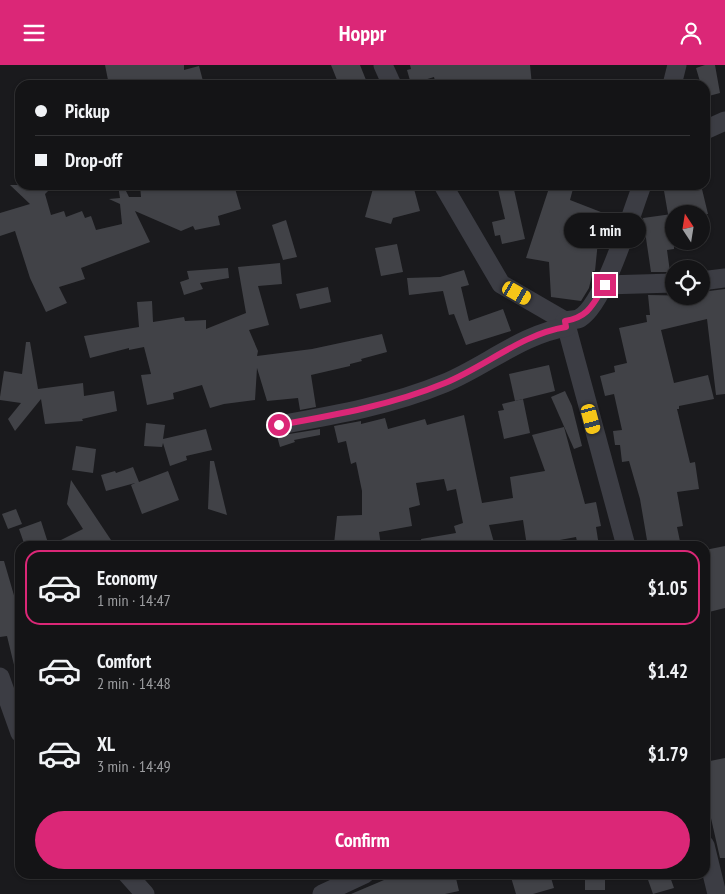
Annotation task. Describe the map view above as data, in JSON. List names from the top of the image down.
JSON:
{
  "north": "top",
  "page": {
    "header": "Hoppr",
    "banner": ["Pickup", "Drop-off"],
    "bubble": "1 min",
    "list": [
      {
        "name": "Economy",
        "note": "1 min · 14:47",
        "value": "$1.05"
      },
      {
        "name": "Comfort",
        "note": "2 min · 14:48",
        "value": "$1.42"
      },
      {
        "name": "XL",
        "note": "3 min · 14:49",
        "value": "$1.79"
      }
    ],
    "buttons": "Confirm"
  }
}
